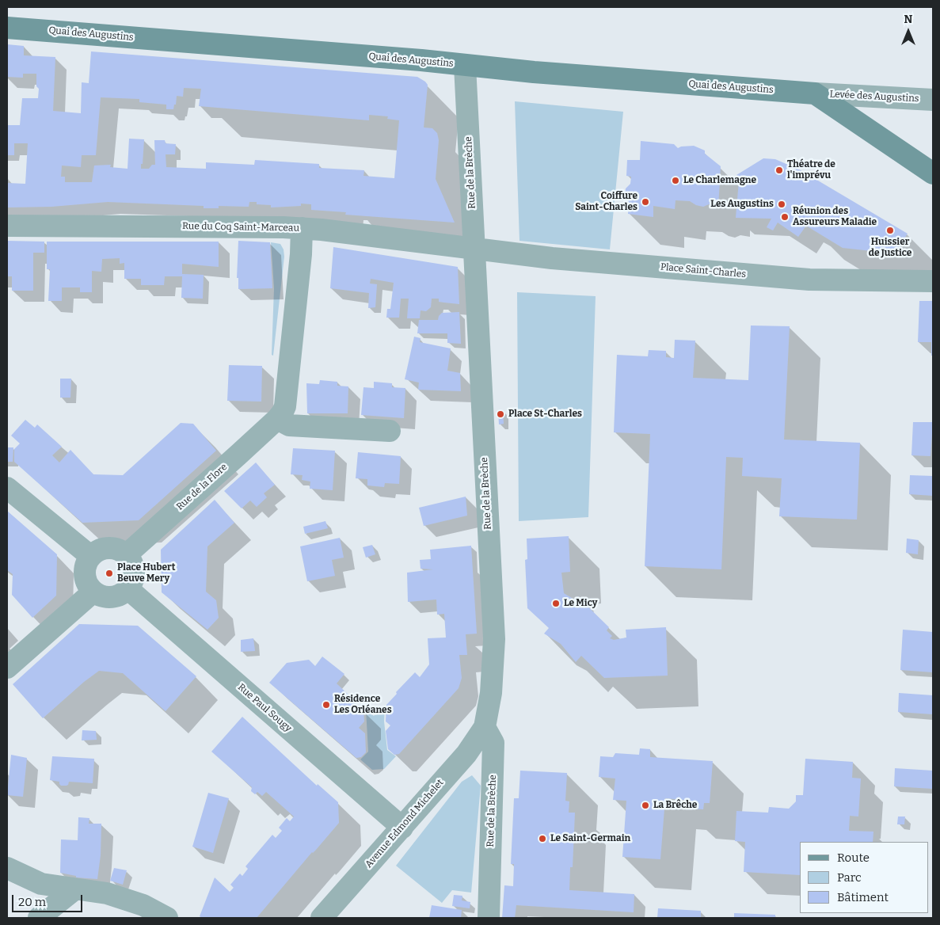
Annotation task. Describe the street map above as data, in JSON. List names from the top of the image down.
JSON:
{
  "streets": {
    "main road": ["Quai des Augustins"],
    "street": [
      "Levée des Augustins",
      "Rue de la Brèche",
      "Rue du Coq Saint-Marceau",
      "Place Saint-Charles",
      "Rue de la Flore",
      "Rue Paul Sougy",
      "Avenue Edmond Michelet"
    ]
  },
  "crossings": [
    ["Quai des Augustins", "Levée des Augustins"],
    ["Quai des Augustins", "Rue de la Brèche"],
    ["Rue de la Brèche", "Rue du Coq Saint-Marceau"],
    ["Rue de la Brèche", "Place Saint-Charles"],
    ["Rue de la Brèche", "Avenue Edmond Michelet"],
    ["Rue du Coq Saint-Marceau", "Place Saint-Charles"],
    ["Rue du Coq Saint-Marceau", "Rue de la Flore"],
    ["Rue de la Flore", "Rue Paul Sougy"],
    ["Rue Paul Sougy", "Avenue Edmond Michelet"]
  ],
  "places": [
    "Théatre de l'imprévu",
    "Le Charlemagne",
    "Coiffure Saint-Charles",
    "Les Augustins",
    "Réunion des Assureurs Maladie",
    "Huissier de Justice",
    "Place St-Charles",
    "Place Hubert Beuve Mery",
    "Le Micy",
    "Résidence Les Orléanes",
    "La Brêche",
    "Le Saint-Germain"
  ],
  "legend": ["Route", "Parc", "Bâtiment"],
  "scale_bar": "20 m",
  "north": "top"
}
